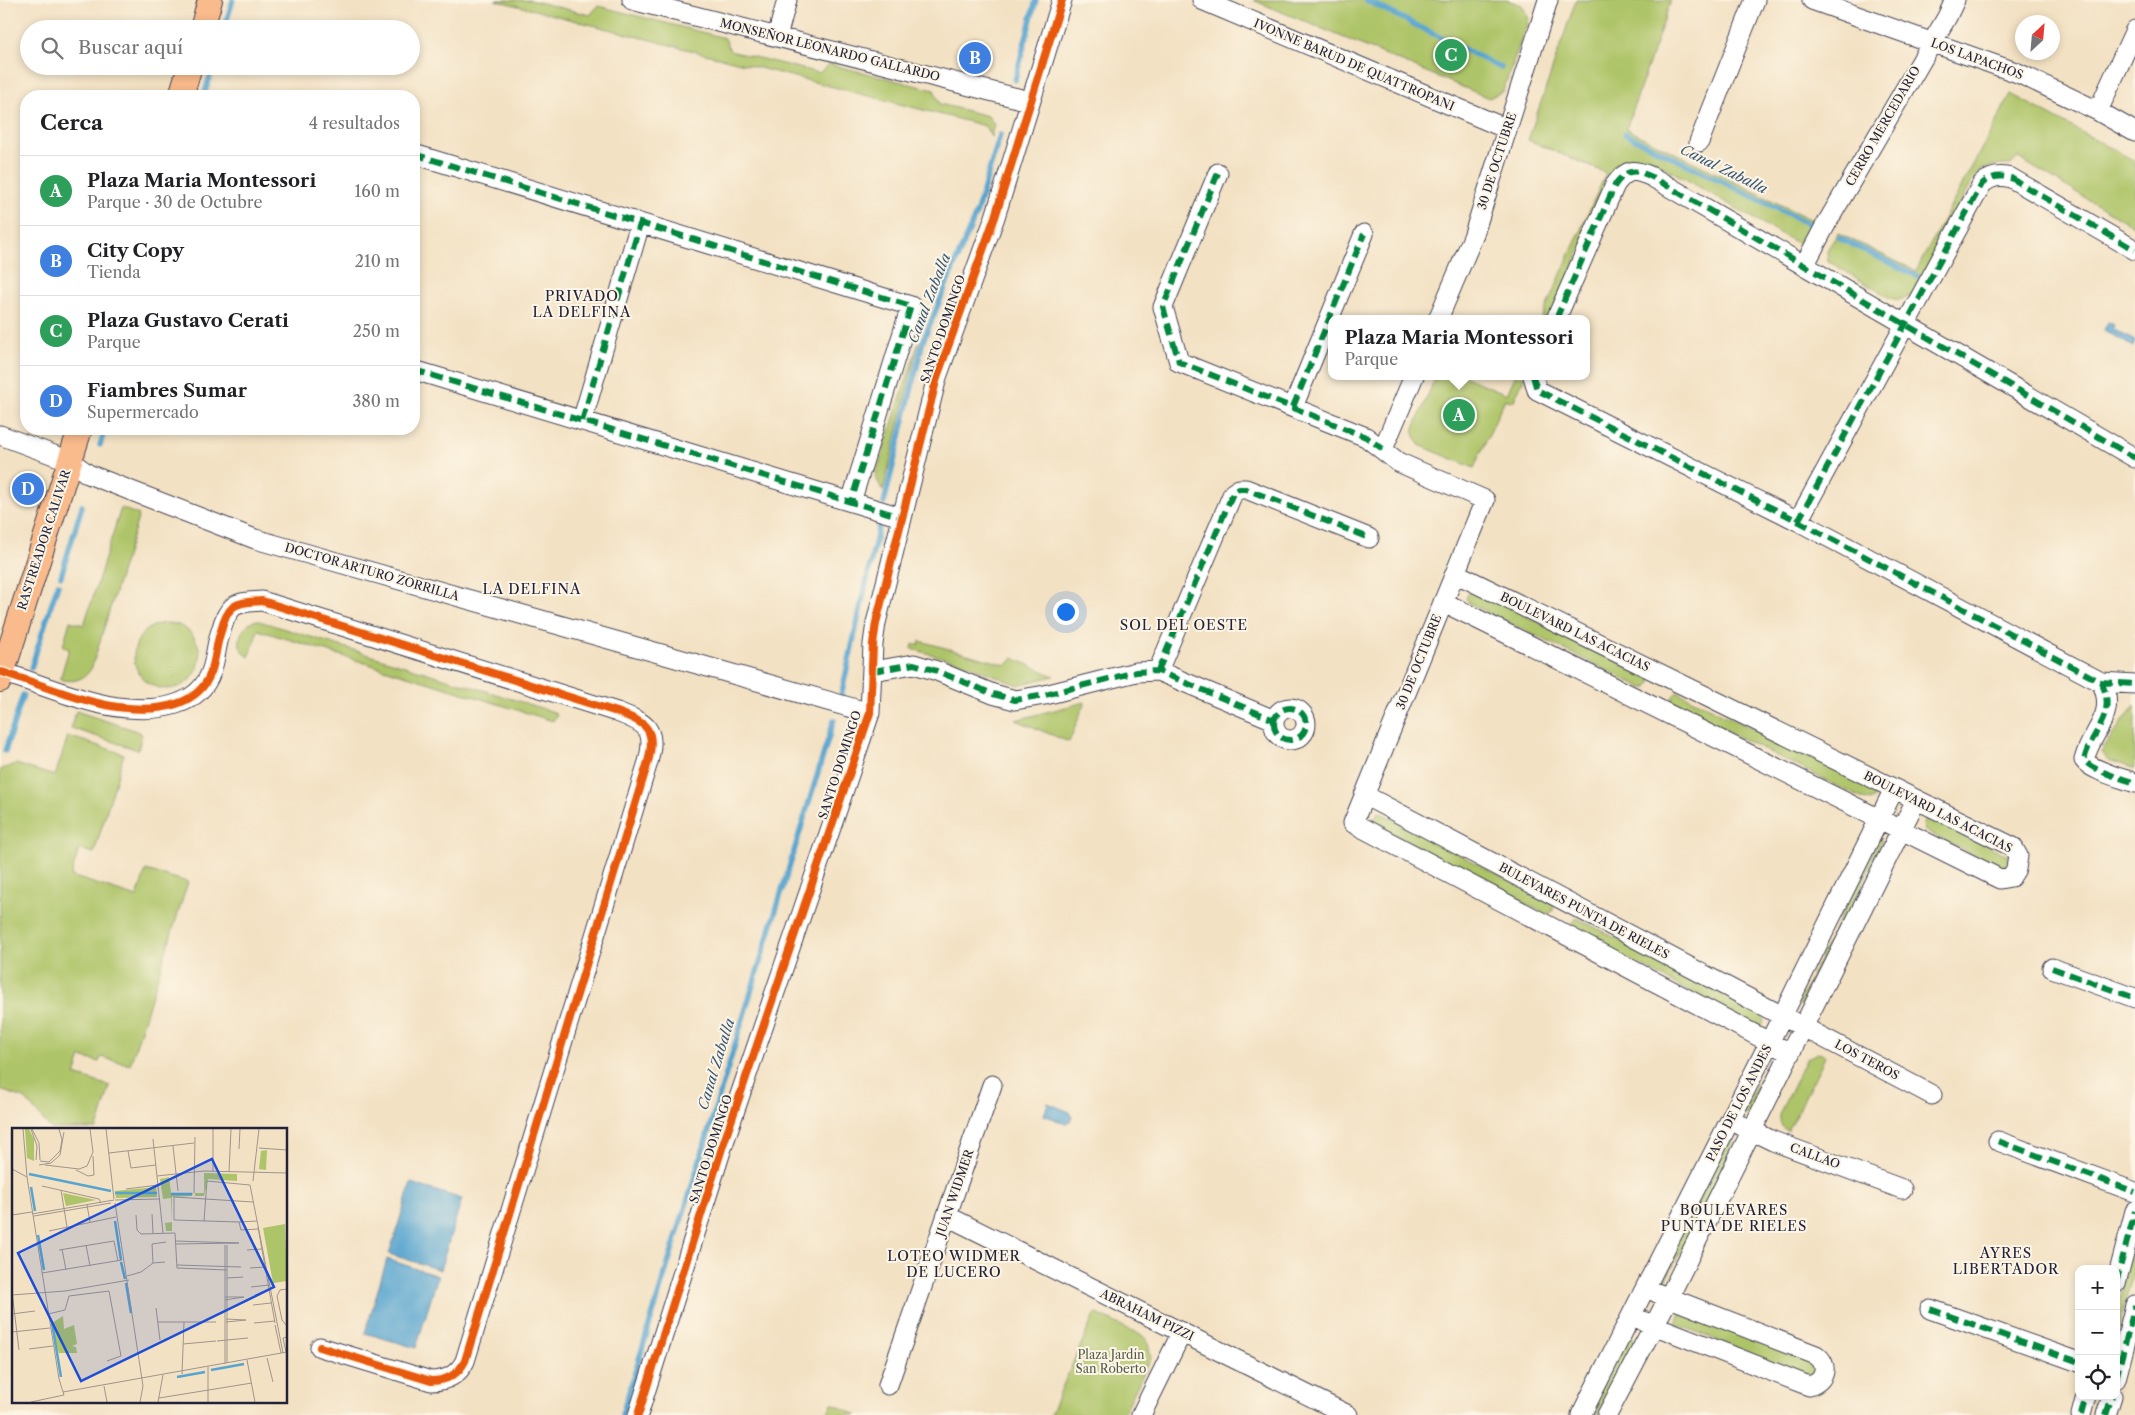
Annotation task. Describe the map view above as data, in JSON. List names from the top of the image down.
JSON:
{
  "streets": {
    "main road": ["RASTREADOR CALIVAR"],
    "street": [
      "MONSEÑOR LEONARDO GALLARDO",
      "LOS LAPACHOS",
      "IVONNE BARUD DE QUATTROPANI",
      "CERRO MERCEDARIO",
      "30 DE OCTUBRE",
      "SANTO DOMINGO",
      "DOCTOR ARTURO ZORRILLA",
      "BOULEVARD LAS ACACIAS",
      "BULEVARES PUNTA DE RIELES",
      "LOS TEROS",
      "PASO DE LOS ANDES",
      "CALLAO",
      "JUAN WIDMER",
      "ABRAHAM PIZZI"
    ]
  },
  "crossings": [
    ["MONSEÑOR LEONARDO GALLARDO", "SANTO DOMINGO"],
    ["LOS LAPACHOS", "CERRO MERCEDARIO"],
    ["IVONNE BARUD DE QUATTROPANI", "30 DE OCTUBRE"],
    ["30 DE OCTUBRE", "BOULEVARD LAS ACACIAS"],
    ["30 DE OCTUBRE", "BULEVARES PUNTA DE RIELES"],
    ["SANTO DOMINGO", "DOCTOR ARTURO ZORRILLA"],
    ["RASTREADOR CALIVAR", "DOCTOR ARTURO ZORRILLA"],
    ["BOULEVARD LAS ACACIAS", "PASO DE LOS ANDES"],
    ["BULEVARES PUNTA DE RIELES", "LOS TEROS"],
    ["BULEVARES PUNTA DE RIELES", "PASO DE LOS ANDES"],
    ["LOS TEROS", "PASO DE LOS ANDES"],
    ["PASO DE LOS ANDES", "CALLAO"],
    ["JUAN WIDMER", "ABRAHAM PIZZI"]
  ],
  "districts": [
    "PRIVADO LA DELFINA",
    "LA DELFINA",
    "SOL DEL OESTE",
    "BOULEVARES PUNTA DE RIELES",
    "AYRES LIBERTADOR",
    "LOTEO WIDMER DE LUCERO"
  ],
  "water": ["Canal Zaballa"],
  "parks": ["Plaza Jardín San Roberto"],
  "north": "top right",
  "page": {
    "search": "Buscar aquí",
    "pins": [
      "C",
      "B",
      "A",
      "D"
    ],
    "heading": ["Cerca", "4 resultados"],
    "list": [
      {
        "mark": "A",
        "name": "Plaza Maria Montessori",
        "note": "Parque · 30 de Octubre",
        "value": "160 m"
      },
      {
        "mark": "B",
        "name": "City Copy",
        "note": "Tienda",
        "value": "210 m"
      },
      {
        "mark": "C",
        "name": "Plaza Gustavo Cerati",
        "note": "Parque",
        "value": "250 m"
      },
      {
        "mark": "D",
        "name": "Fiambres Sumar",
        "note": "Supermercado",
        "value": "380 m"
      }
    ],
    "popup": ["Plaza Maria Montessori", "Parque"],
    "map_buttons": ["+", "−"]
  }
}
